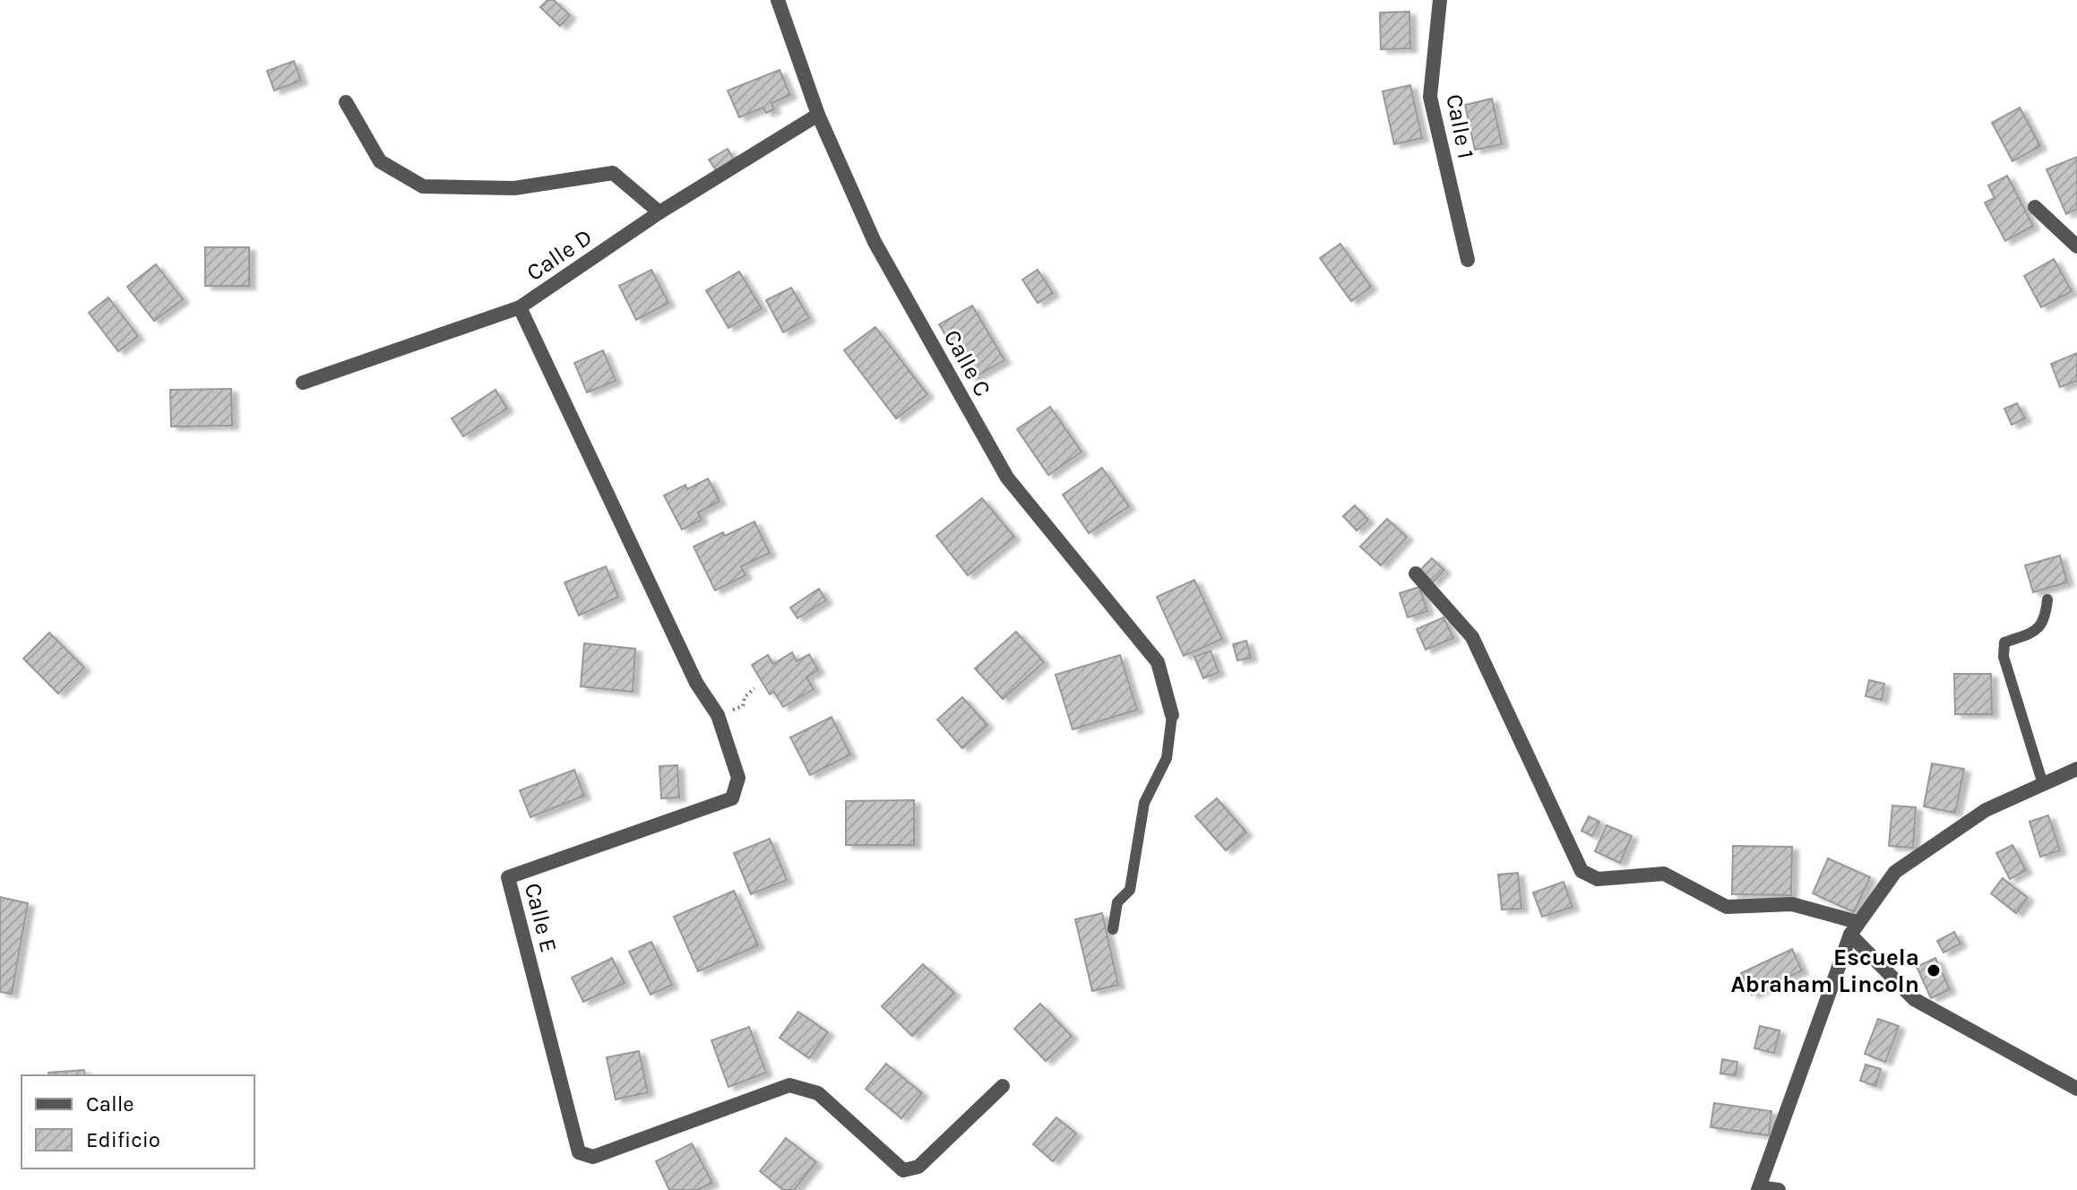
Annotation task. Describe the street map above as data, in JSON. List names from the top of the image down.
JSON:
{
  "streets": {
    "street": [
      "Calle 1",
      "Calle D",
      "Calle C",
      "Calle E"
    ]
  },
  "crossings": [
    ["Calle D", "Calle C"],
    ["Calle D", "Calle E"]
  ],
  "places": ["Escuela Abraham Lincoln"],
  "legend": ["Calle", "Edificio"]
}
